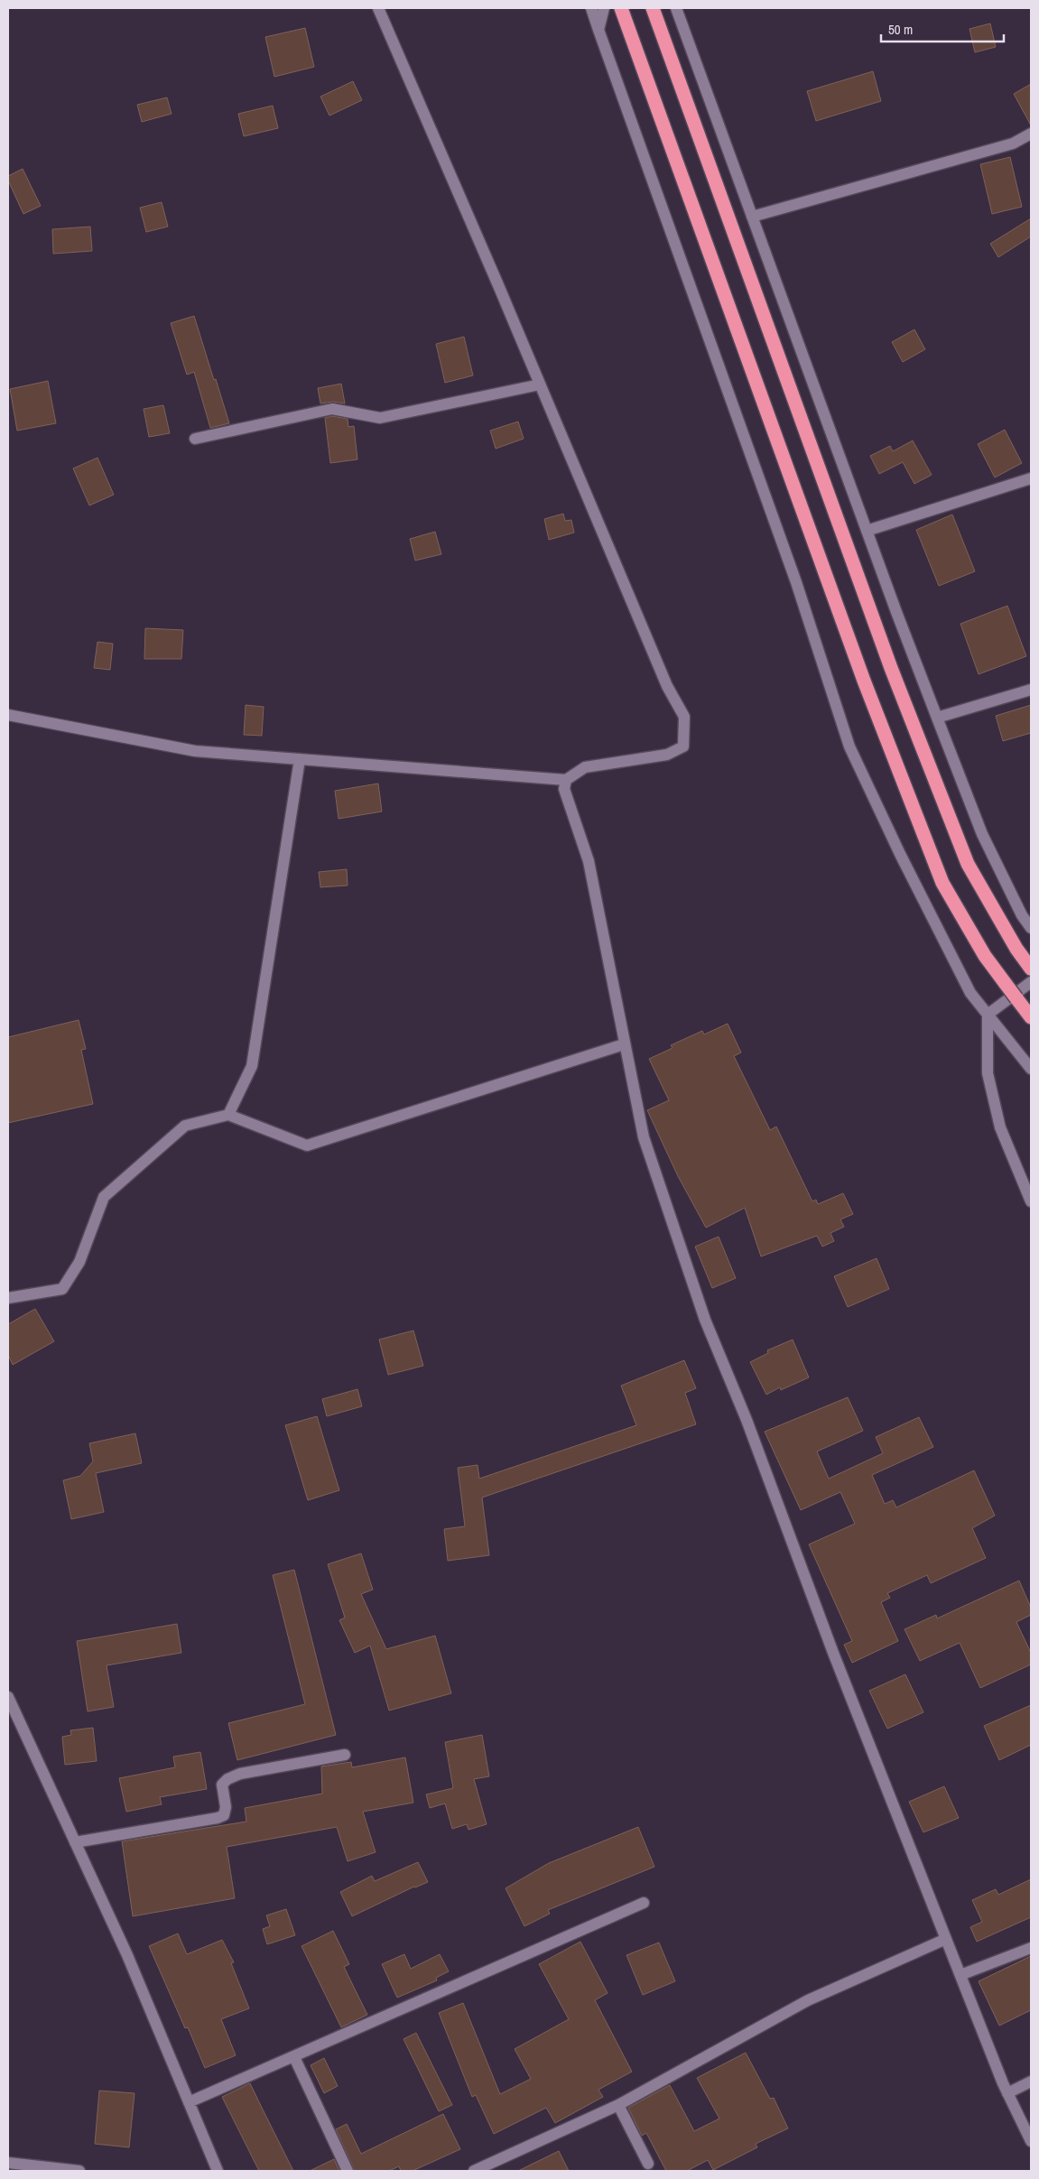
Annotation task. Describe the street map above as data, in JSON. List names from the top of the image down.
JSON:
{
  "scale_bar": "50 m"
}
